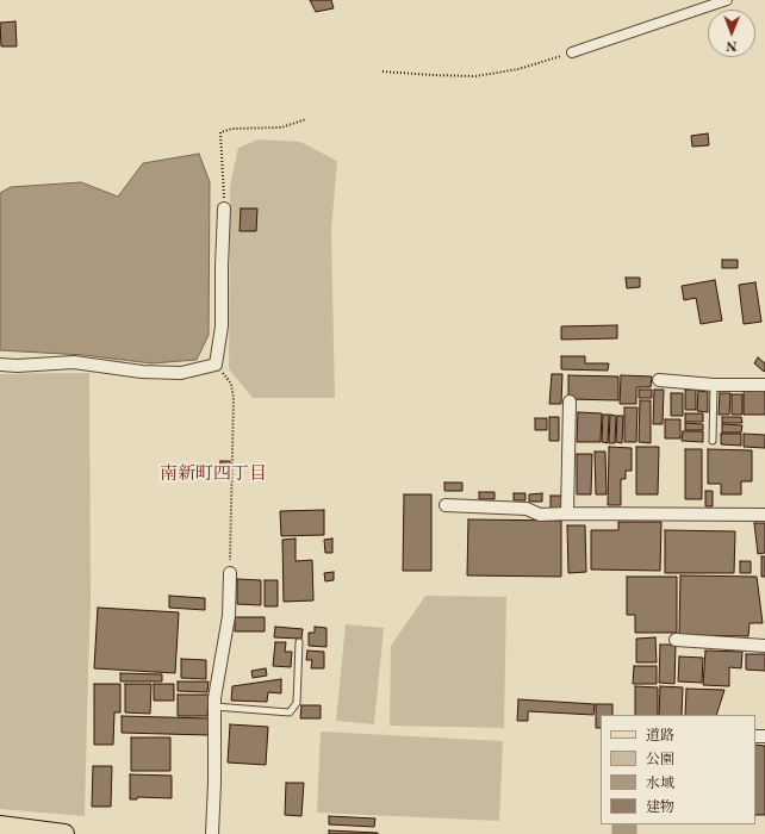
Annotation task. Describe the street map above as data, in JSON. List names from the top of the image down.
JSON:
{
  "districts": ["南新町四丁目"],
  "legend": [
    "道路",
    "公園",
    "水域",
    "建物"
  ],
  "north": "bottom"
}
